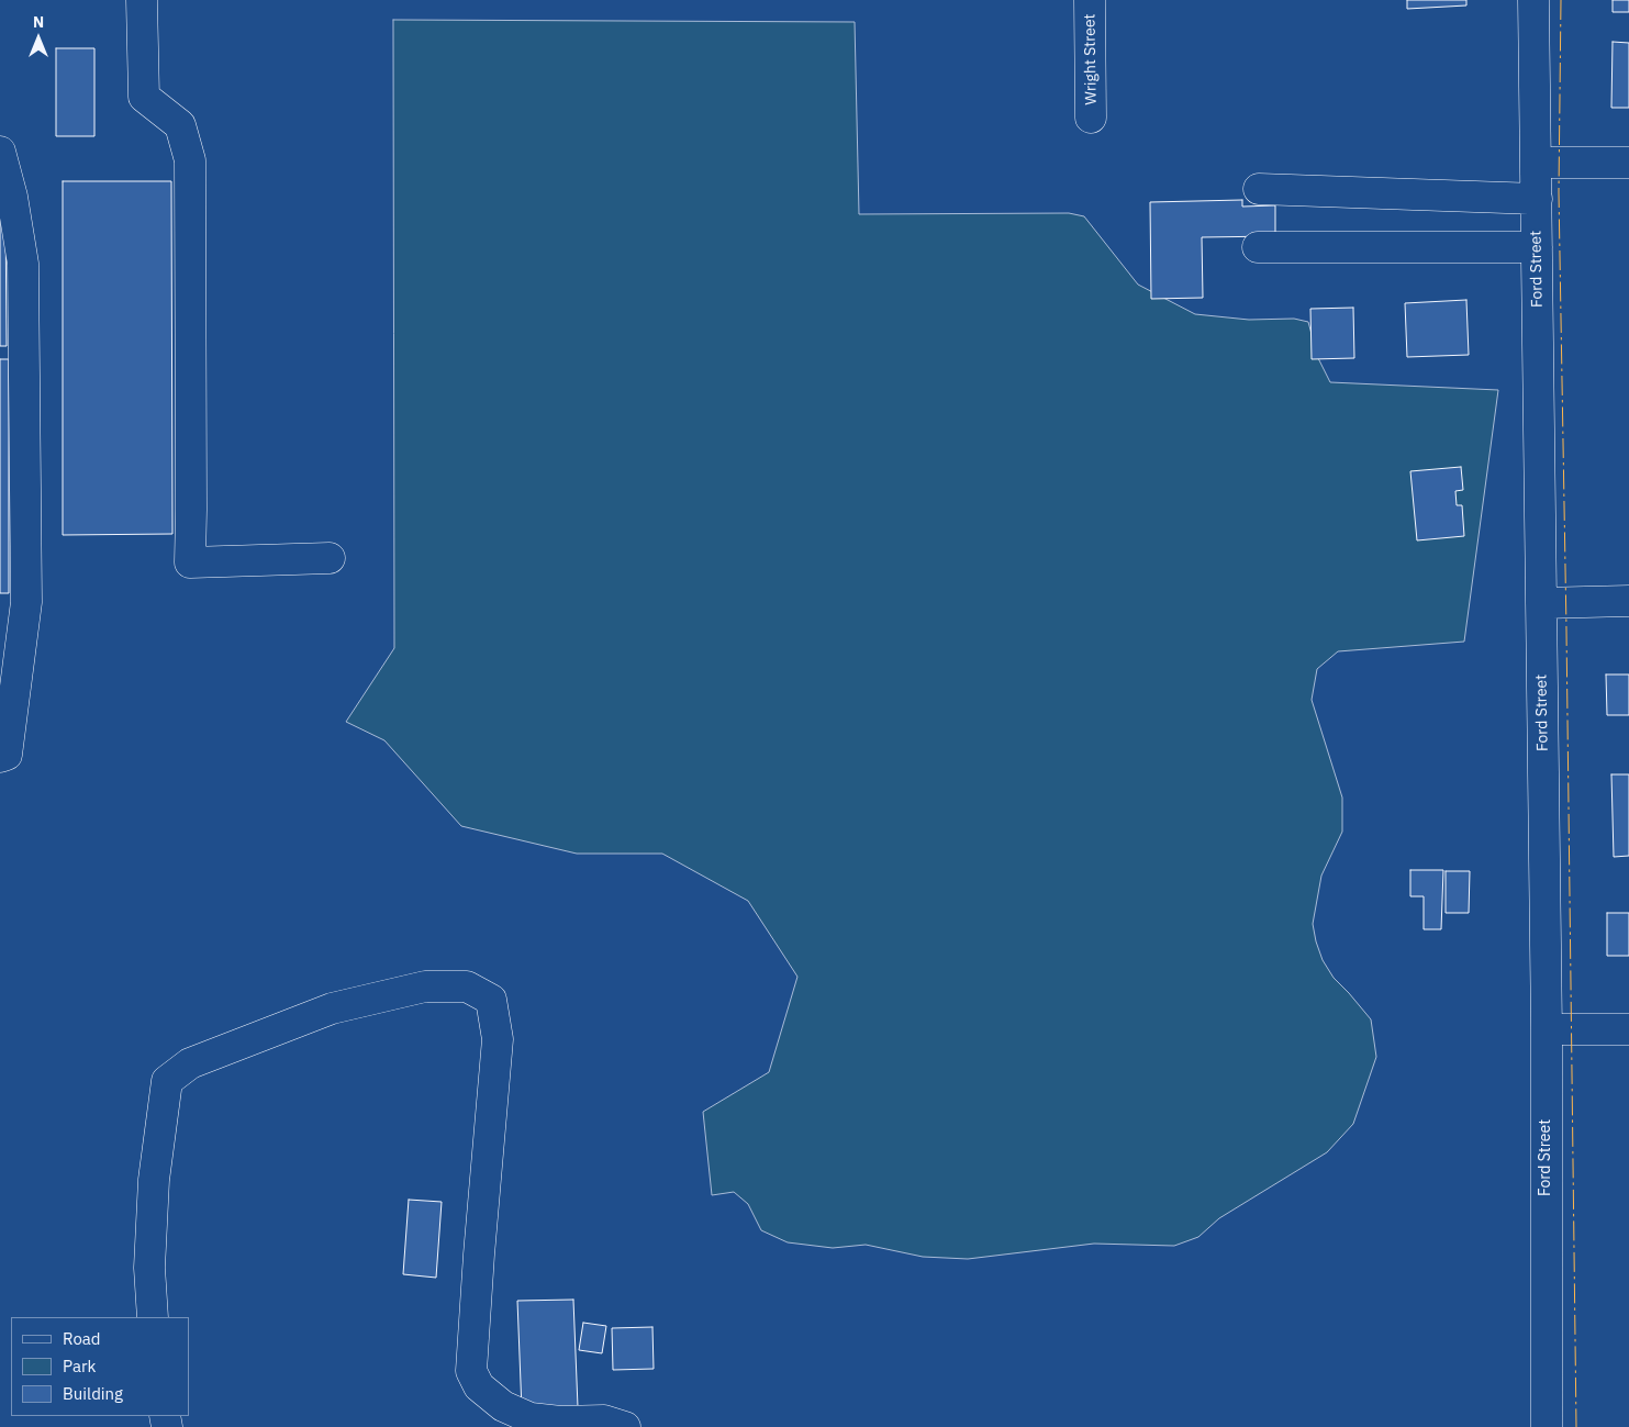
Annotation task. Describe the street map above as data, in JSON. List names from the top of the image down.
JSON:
{
  "streets": {
    "street": ["Wright Street", "Ford Street"]
  },
  "legend": ["Road", "Park", "Building"],
  "north": "top"
}
